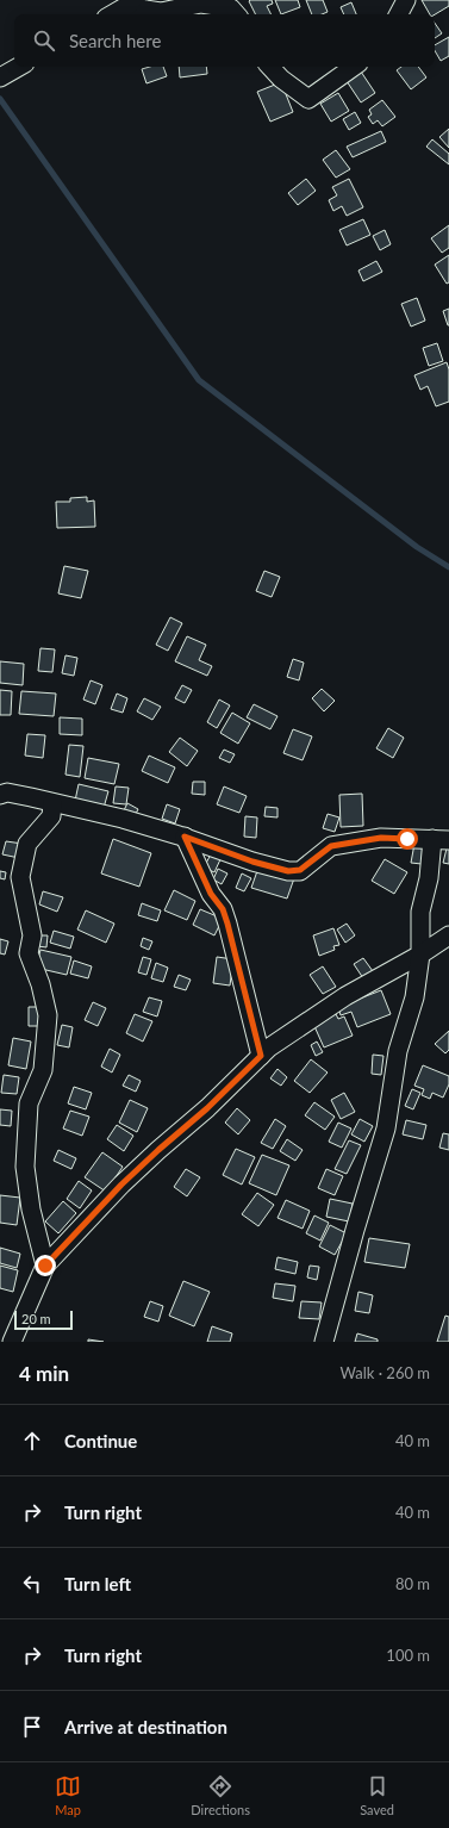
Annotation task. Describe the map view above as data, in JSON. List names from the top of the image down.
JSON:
{
  "scale_bar": "20 m",
  "page": {
    "search": "Search here",
    "scale": "20 m",
    "heading": ["4 min", "Walk · 260 m"],
    "list": [
      ["Continue", "40 m"],
      ["Turn right", "40 m"],
      ["Turn left", "80 m"],
      ["Turn right", "100 m"],
      "Arrive at destination"
    ],
    "nav": ["Map", "Directions", "Saved"]
  }
}
